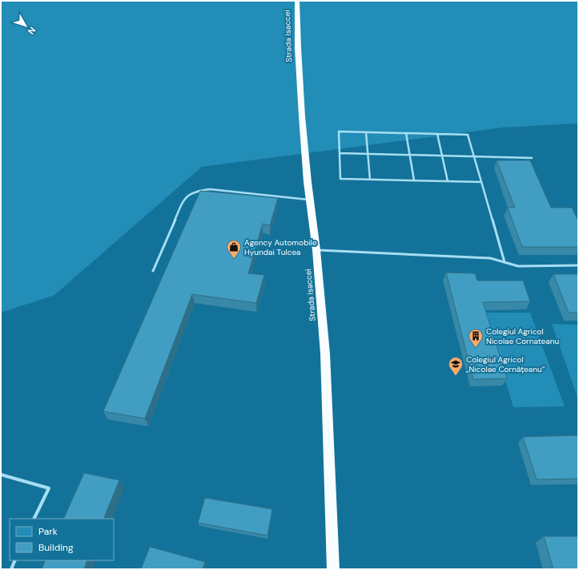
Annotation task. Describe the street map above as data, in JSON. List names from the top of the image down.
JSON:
{
  "streets": {
    "highway": ["Strada Isaccei"]
  },
  "places": {
    "shop": ["Agency Automobile Hyundai Tulcea"],
    "building": ["Colegiul Agricol Nicolae Cornateanu"],
    "school or university": ["Colegiul Agricol „Nicolae Cornățeanu”"]
  },
  "legend": ["Park", "Building"],
  "north": "bottom right"
}
